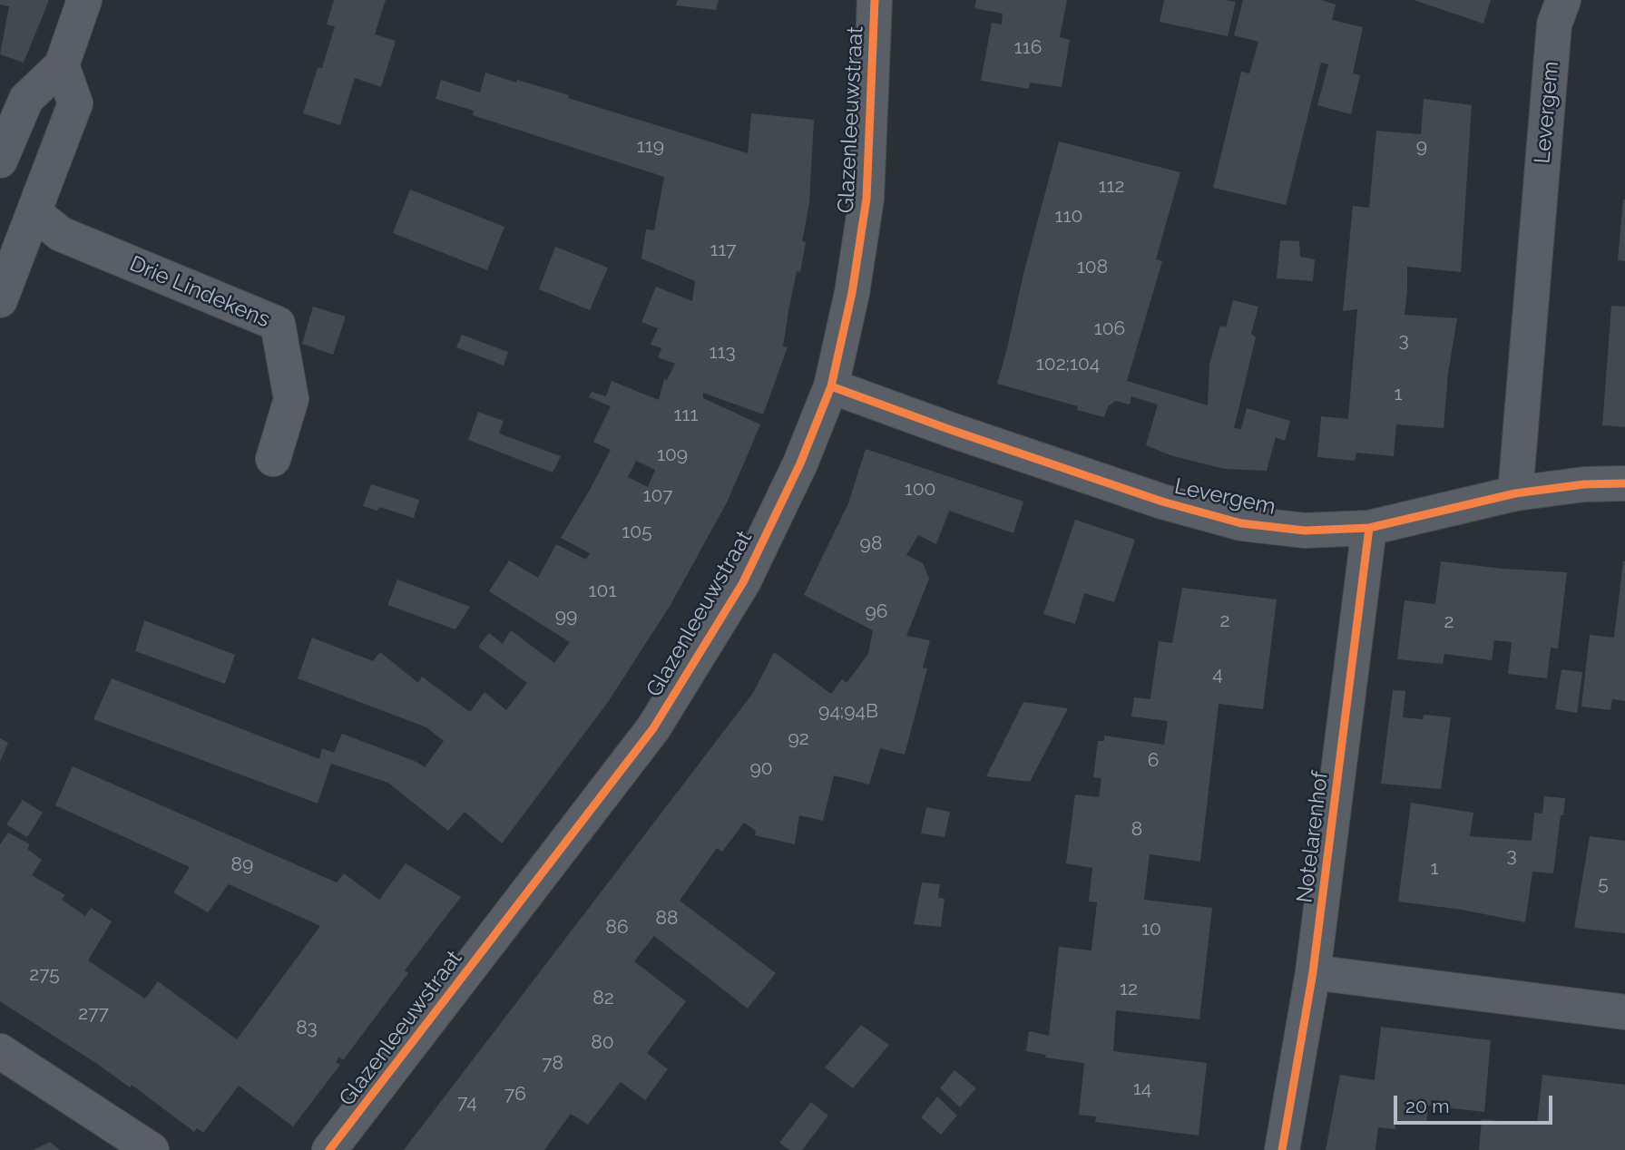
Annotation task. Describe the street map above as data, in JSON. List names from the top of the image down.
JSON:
{
  "streets": {
    "street": [
      "Levergem",
      "Glazenleeuwstraat",
      "Drie Lindekens",
      "Notelarenhof"
    ]
  },
  "crossings": [
    ["Levergem", "Glazenleeuwstraat"],
    ["Levergem", "Notelarenhof"]
  ],
  "house_numbers": [
    "116",
    "119",
    "9",
    "112",
    "110",
    "117",
    "108",
    "106",
    "3",
    "113",
    "102;104",
    "1",
    "111",
    "109",
    "100",
    "107",
    "105",
    "98",
    "101",
    "96",
    "99",
    "2",
    "2",
    "4",
    "94;94B",
    "92",
    "6",
    "90",
    "8",
    "3",
    "89",
    "1",
    "5",
    "88",
    "86",
    "10",
    "275",
    "12",
    "82",
    "277",
    "83",
    "80",
    "78",
    "14",
    "76",
    "74"
  ],
  "scale_bar": "20 m"
}
